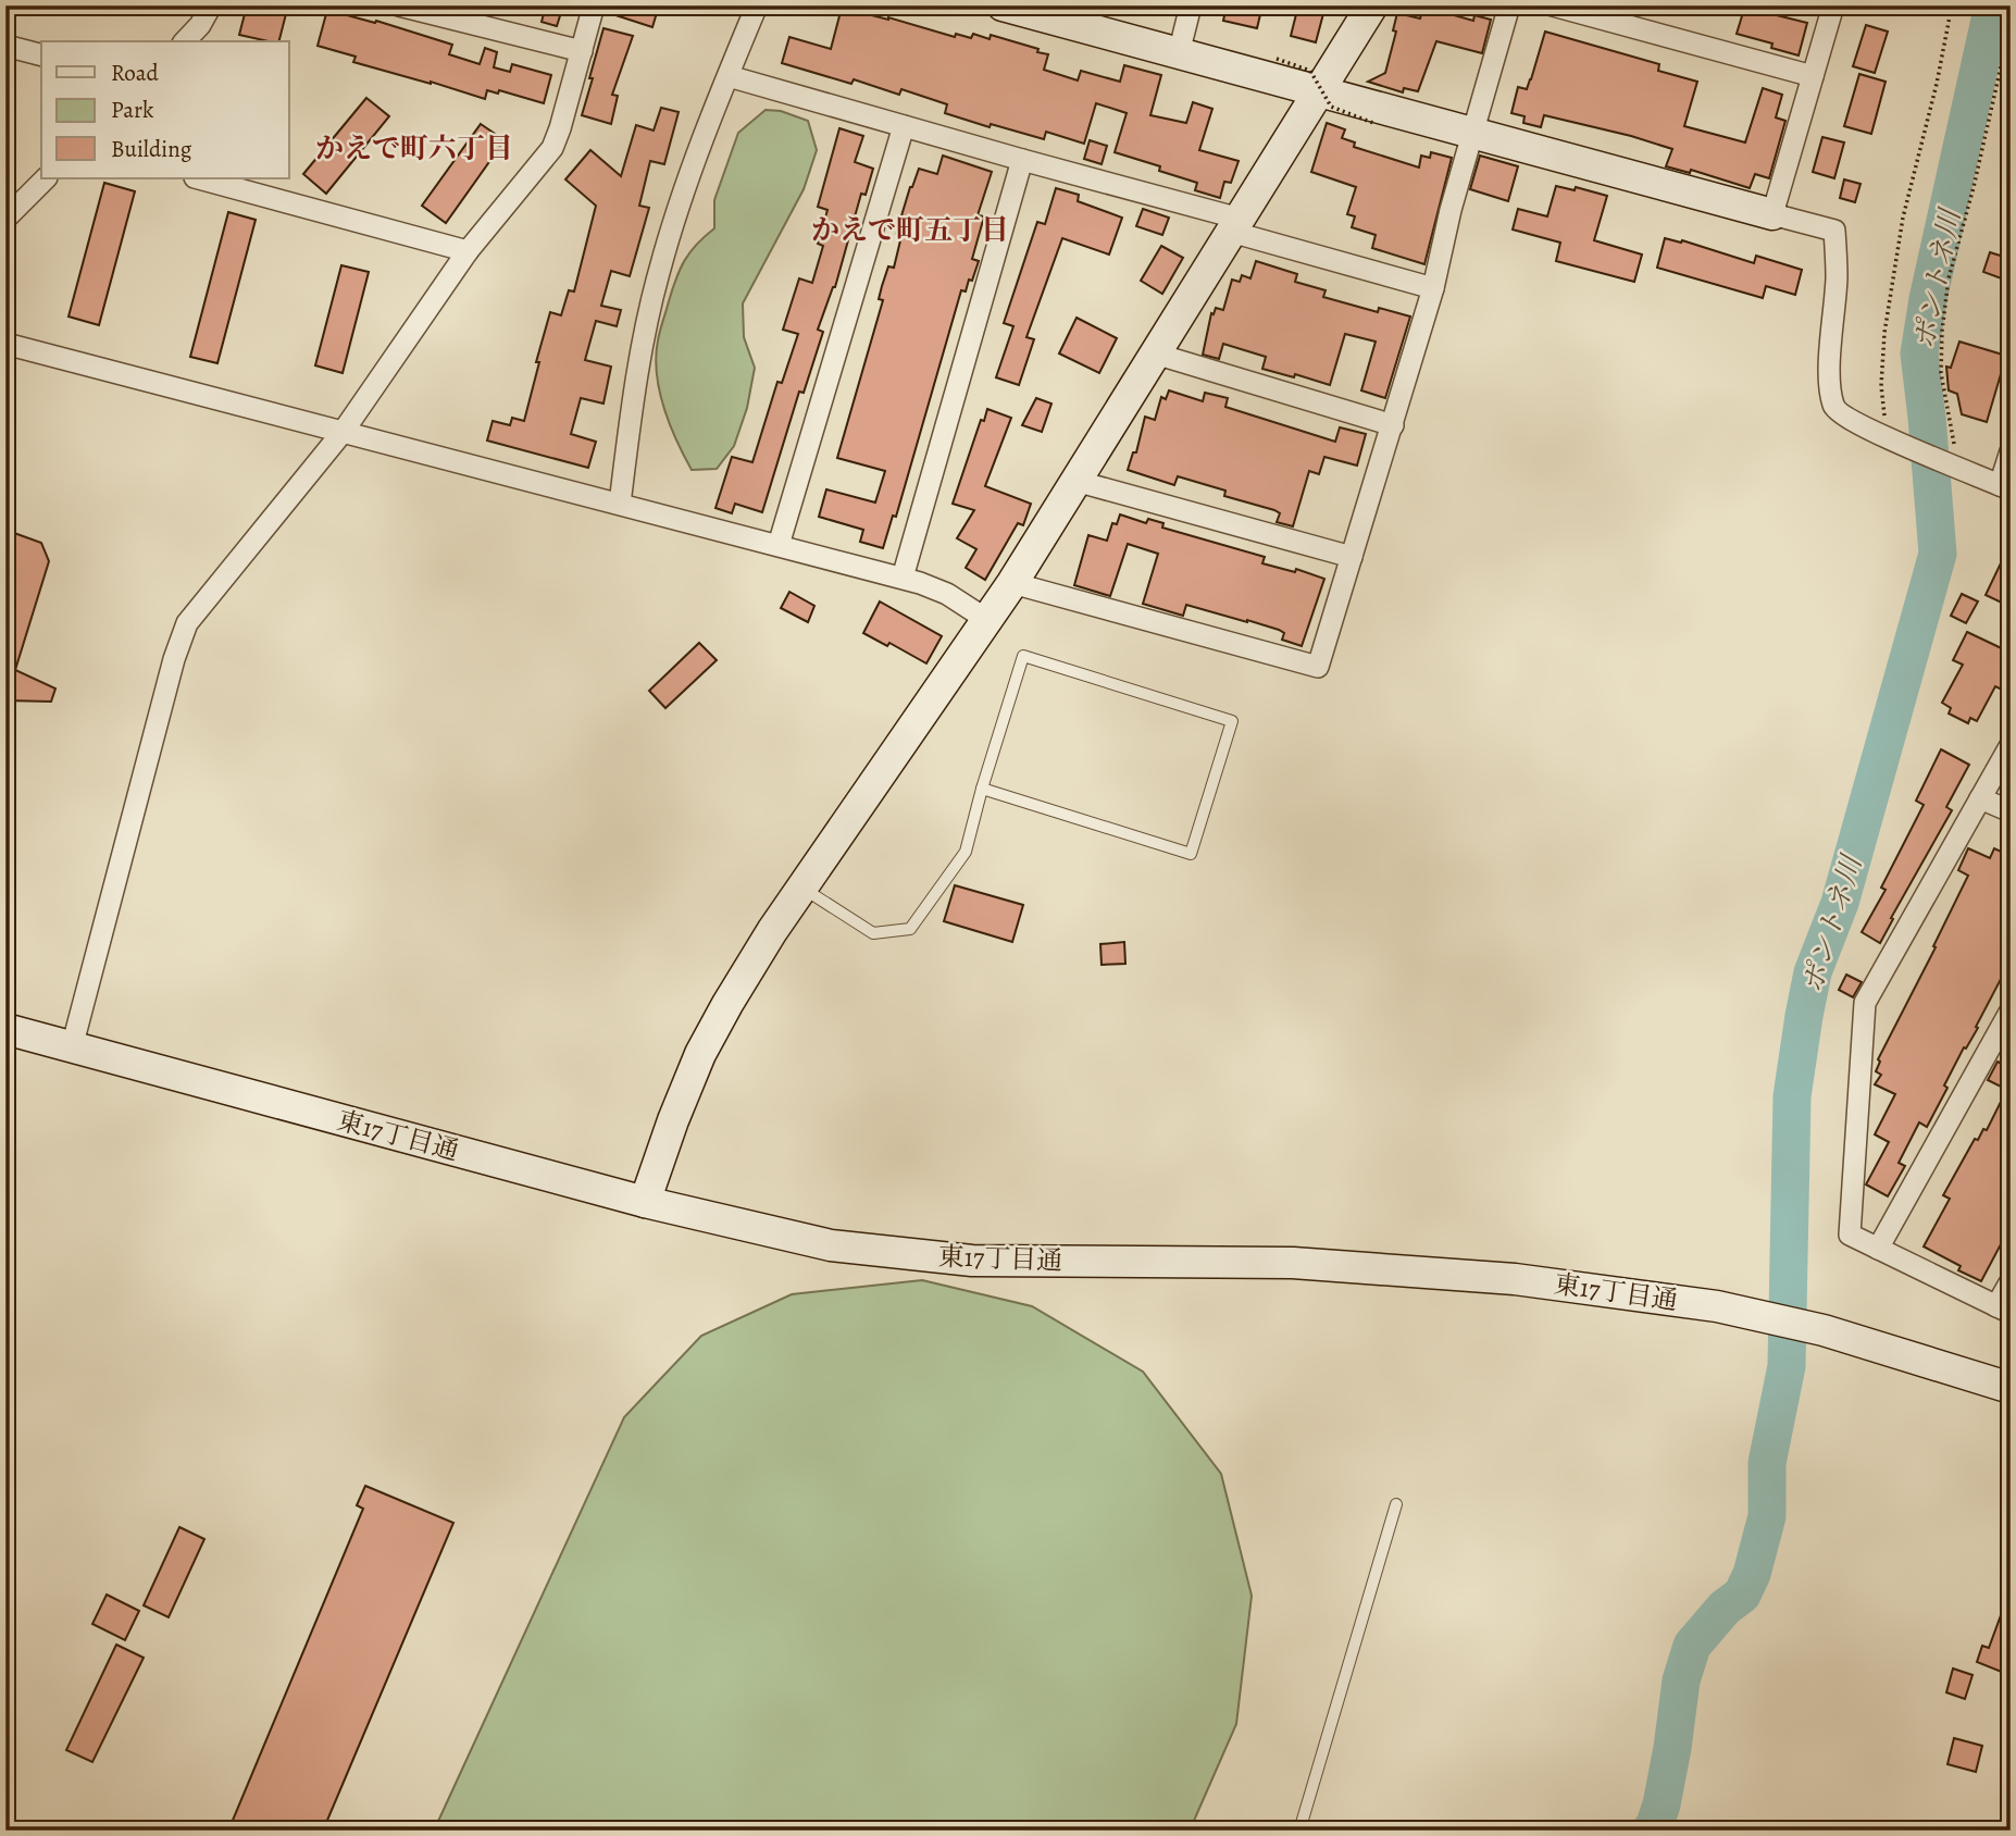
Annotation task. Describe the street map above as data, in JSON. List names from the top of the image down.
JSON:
{
  "streets": {
    "street": ["東17丁目通"]
  },
  "districts": ["かえで町六丁目", "かえで町五丁目"],
  "water": ["ポントネ川"],
  "legend": ["Road", "Park", "Building"]
}
